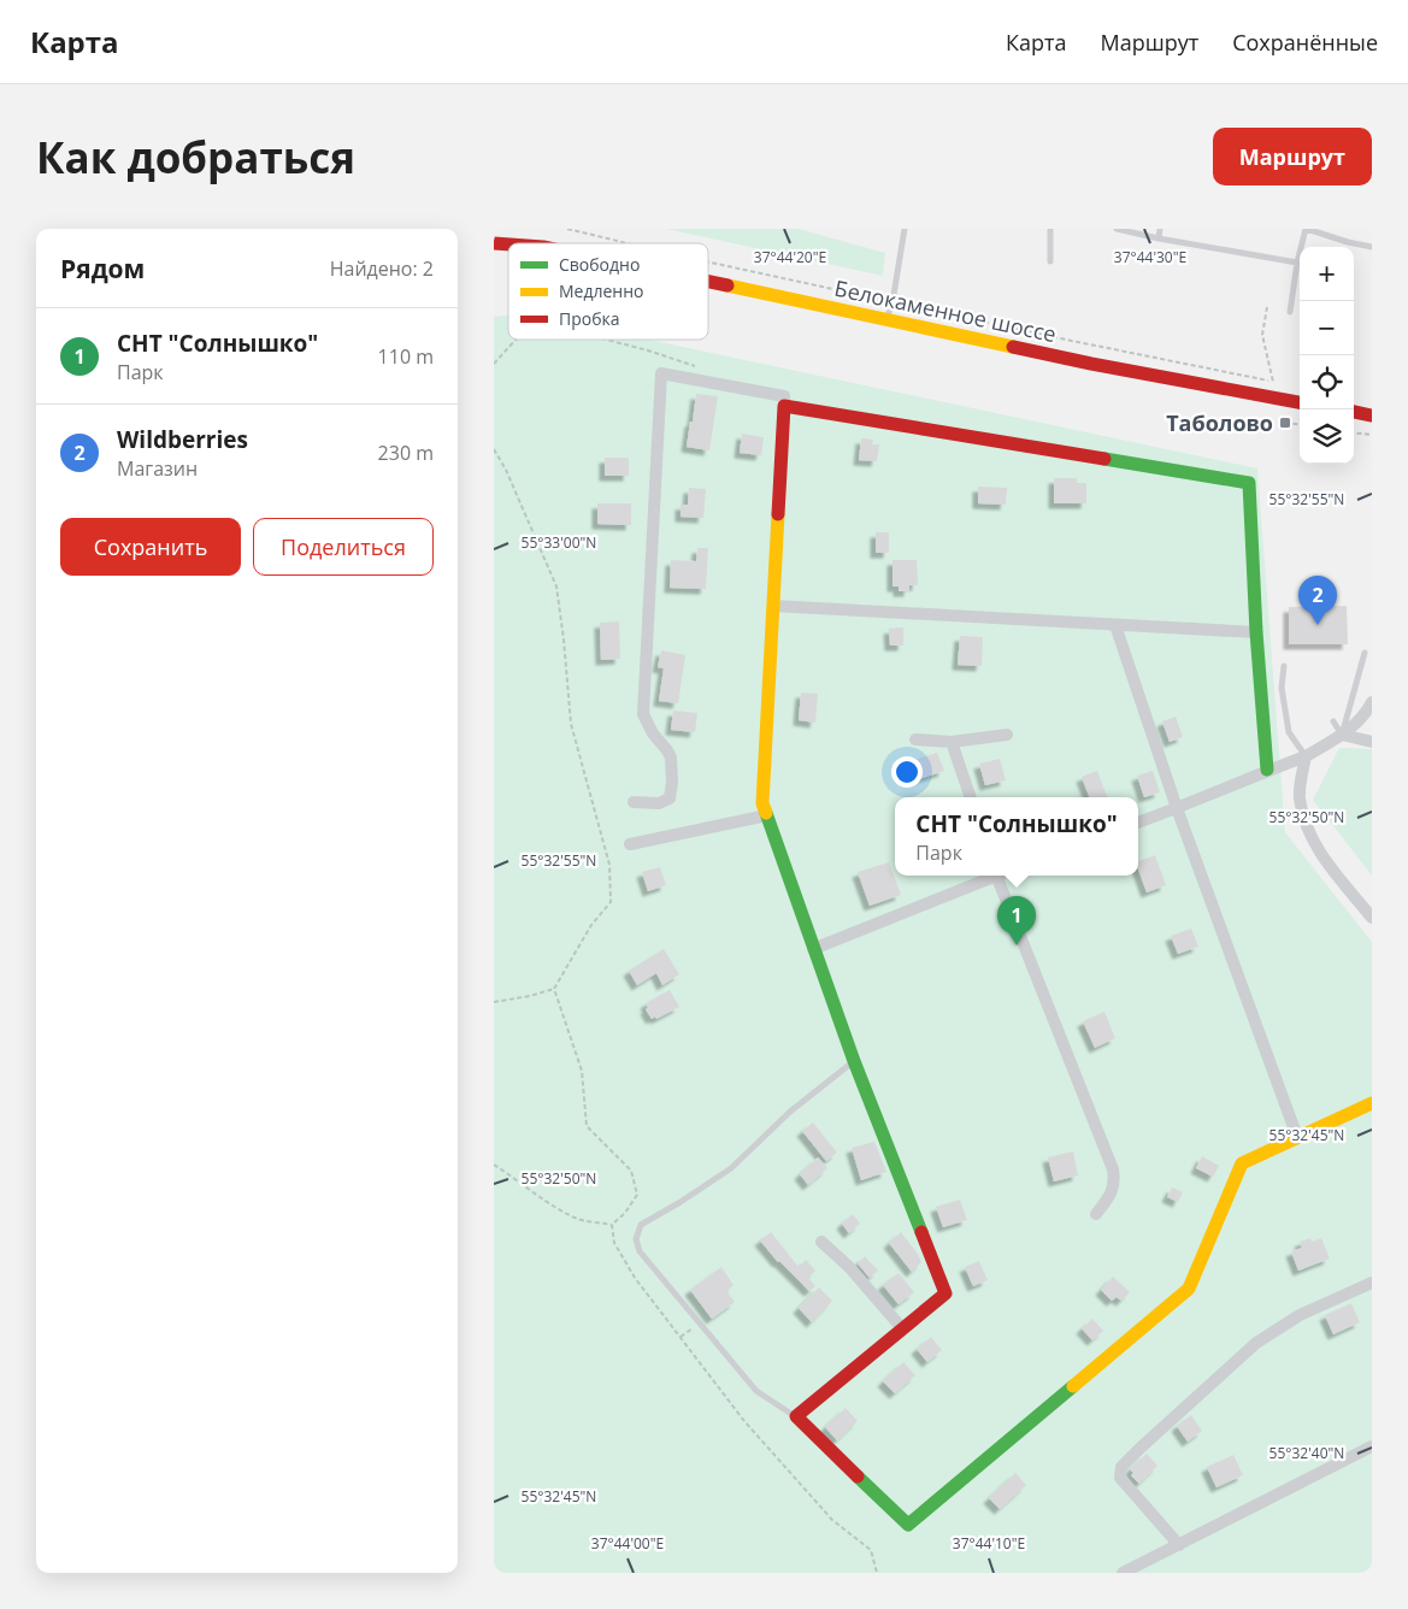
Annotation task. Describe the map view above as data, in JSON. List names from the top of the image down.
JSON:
{
  "streets": {
    "street": ["Белокаменное шоссе"]
  },
  "places": {
    "transit": ["Таболово"]
  },
  "legend": ["Свободно", "Медленно", "Пробка"],
  "page": {
    "header": "Карта",
    "nav": ["Карта", "Маршрут", "Сохранённые"],
    "buttons": [
      "Маршрут",
      ["Сохранить", "Поделиться"]
    ],
    "title": "Как добраться",
    "heading": ["Рядом", "Найдено: 2"],
    "map_buttons": ["+", "−"],
    "list": [
      {
        "mark": "1",
        "name": "СНТ \"Солнышко\"",
        "note": "Парк",
        "value": "110 m"
      },
      {
        "mark": "2",
        "name": "Wildberries",
        "note": "Магазин",
        "value": "230 m"
      }
    ],
    "pins": ["2", "1"],
    "popup": ["СНТ \"Солнышко\"", "Парк"]
  },
  "coordinates": [
    "37°44'20\"E",
    "37°44'30\"E",
    "55°32'55\"N",
    "55°33'00\"N",
    "55°32'50\"N",
    "55°32'45\"N",
    "55°32'40\"N",
    "37°44'00\"E",
    "37°44'10\"E"
  ]
}
